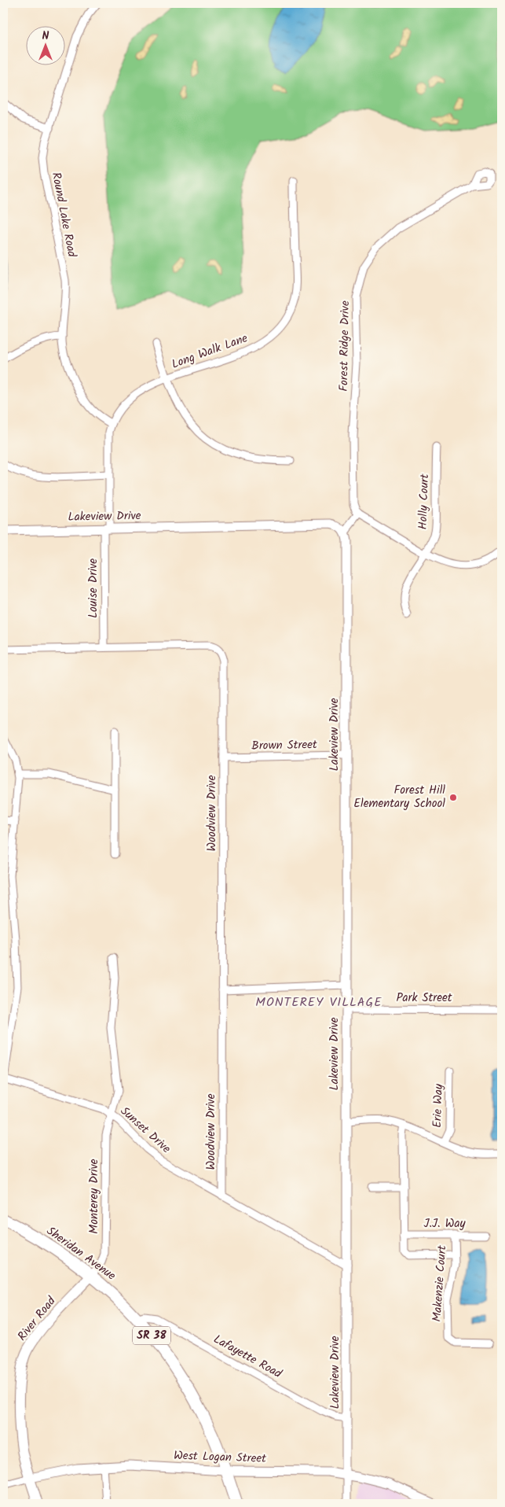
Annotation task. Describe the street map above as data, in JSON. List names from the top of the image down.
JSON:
{
  "streets": {
    "main road": ["Sheridan Avenue", "River Road", "SR 38"],
    "street": [
      "Round Lake Road",
      "Forest Ridge Drive",
      "Long Walk Lane",
      "Holly Court",
      "Lakeview Drive",
      "Louise Drive",
      "Brown Street",
      "Woodview Drive",
      "Park Street",
      "Erie Way",
      "Sunset Drive",
      "Monterey Drive",
      "J.J. Way",
      "Makenzie Court",
      "Lafayette Road",
      "West Logan Street"
    ]
  },
  "crossings": [
    ["Round Lake Road", "Long Walk Lane"],
    ["Long Walk Lane", "Lakeview Drive"],
    ["Long Walk Lane", "Louise Drive"],
    ["Lakeview Drive", "Louise Drive"],
    ["Lakeview Drive", "Brown Street"],
    ["Lakeview Drive", "Park Street"],
    ["Lakeview Drive", "Sunset Drive"],
    ["Lakeview Drive", "Lafayette Road"],
    ["Lakeview Drive", "West Logan Street"],
    ["Louise Drive", "Woodview Drive"],
    ["Brown Street", "Woodview Drive"],
    ["Woodview Drive", "Sunset Drive"],
    ["Sunset Drive", "Monterey Drive"],
    ["Monterey Drive", "Sheridan Avenue"],
    ["Monterey Drive", "River Road"],
    ["J.J. Way", "Makenzie Court"],
    ["Sheridan Avenue", "River Road"],
    ["Sheridan Avenue", "Lafayette Road"],
    ["Sheridan Avenue", "West Logan Street"],
    ["River Road", "West Logan Street"]
  ],
  "districts": ["MONTEREY VILLAGE"],
  "places": ["Forest Hill Elementary School"],
  "north": "top"
}
